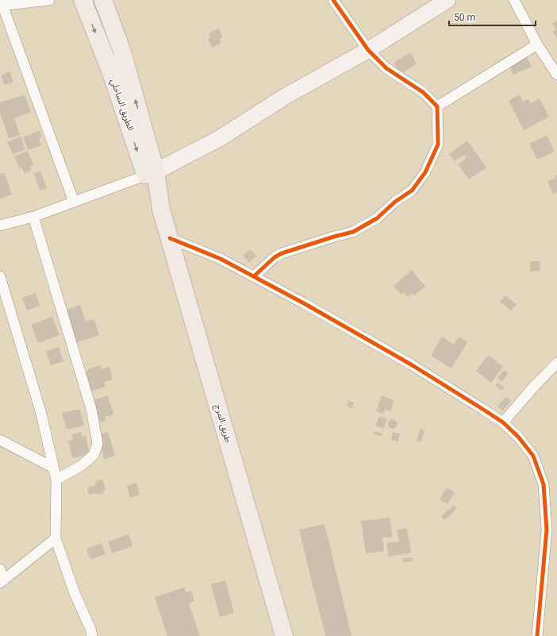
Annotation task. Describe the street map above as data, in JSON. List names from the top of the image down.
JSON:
{
  "streets": {
    "highway": ["الطريق الساحلي", "طريق المرج"]
  },
  "crossings": [
    ["الطريق الساحلي", "طريق المرج"]
  ],
  "scale_bar": "50 m"
}
